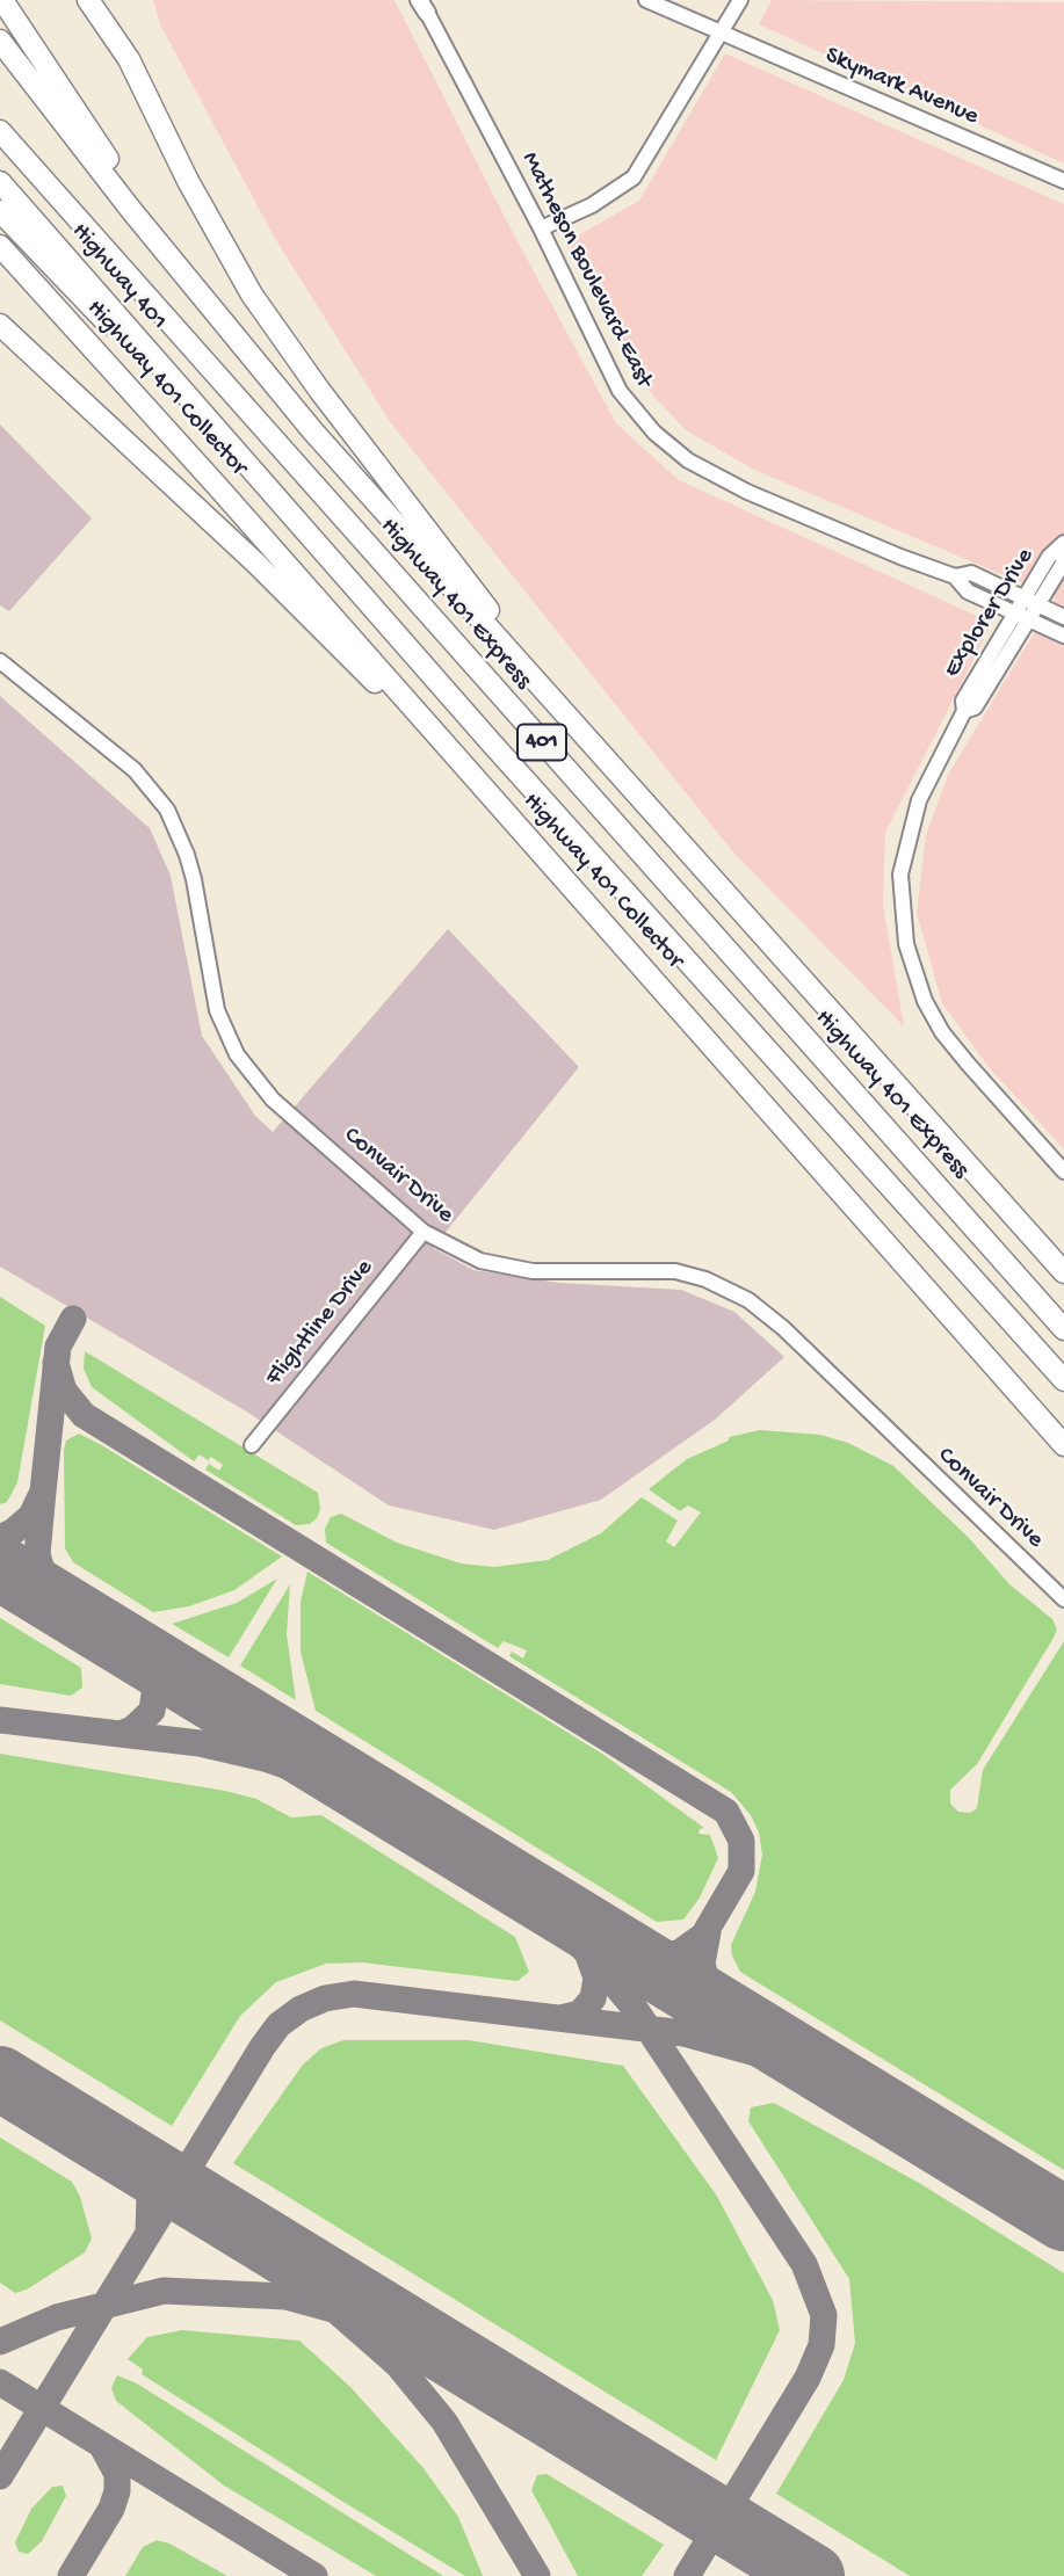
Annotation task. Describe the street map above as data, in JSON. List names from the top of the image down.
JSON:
{
  "streets": {
    "highway": [
      "Highway 401",
      "Highway 401 Collector",
      "Highway 401 Express",
      "401"
    ],
    "street": [
      "Skymark Avenue",
      "Matheson Boulevard East",
      "Explorer Drive",
      "Convair Drive",
      "Flightline Drive"
    ]
  },
  "crossings": [
    ["Matheson Boulevard East", "Explorer Drive"],
    ["Highway 401", "401"],
    ["Convair Drive", "Flightline Drive"]
  ]
}
